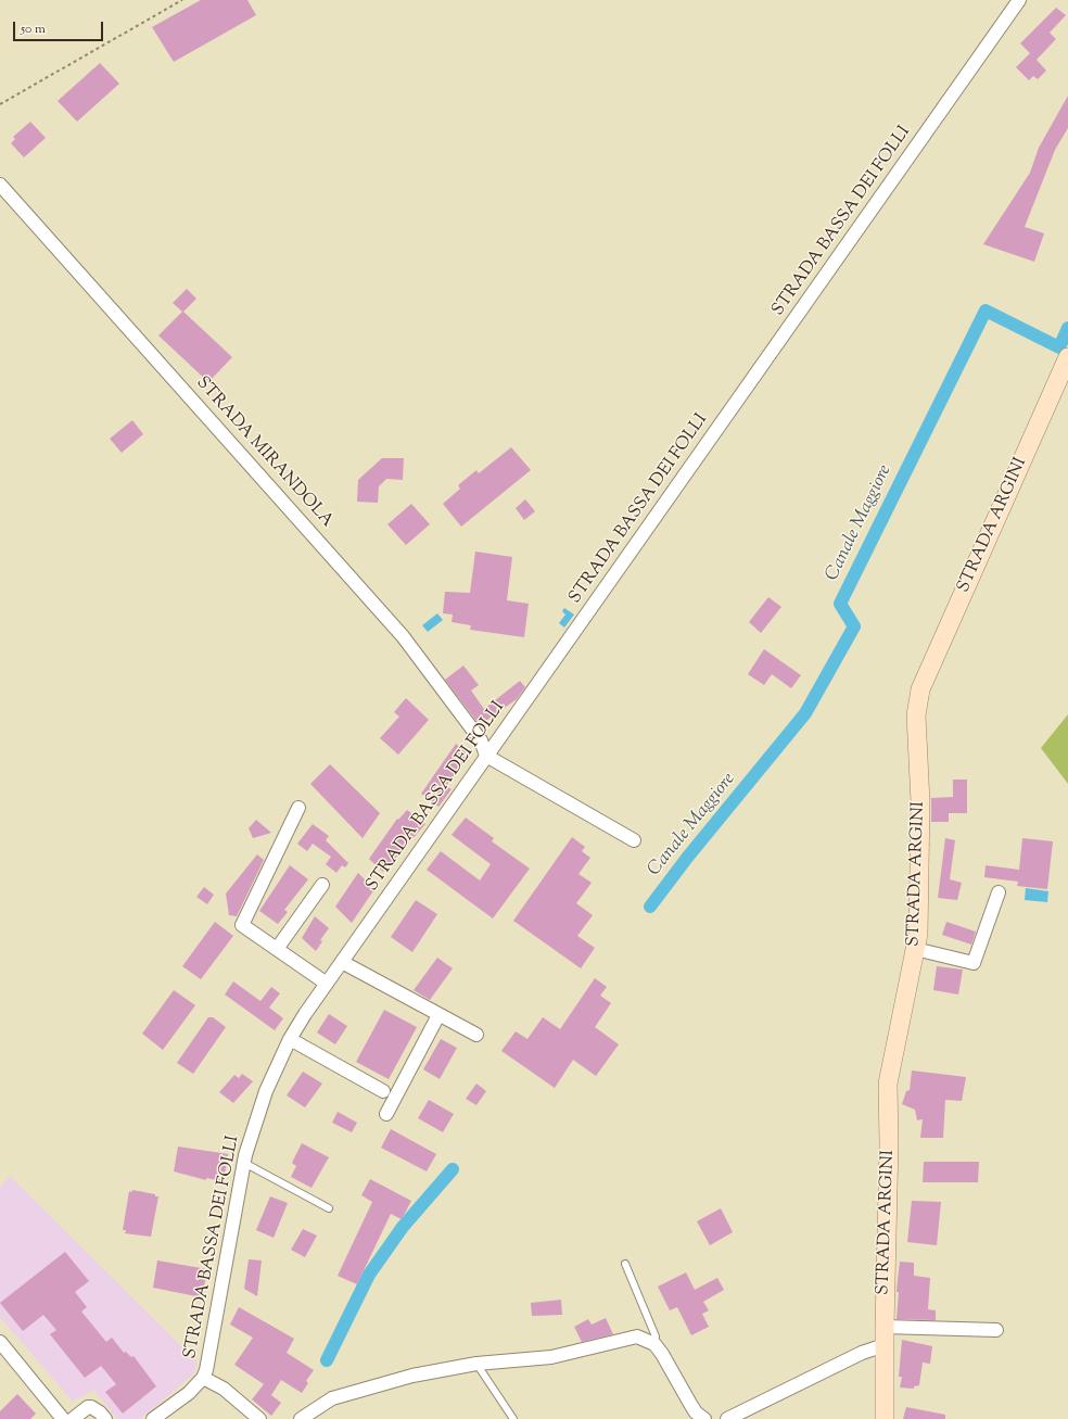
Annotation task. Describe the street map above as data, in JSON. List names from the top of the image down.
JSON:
{
  "streets": {
    "main road": ["STRADA ARGINI"],
    "street": ["STRADA BASSA DEI FOLLI", "STRADA MIRANDOLA"]
  },
  "crossings": [
    ["STRADA BASSA DEI FOLLI", "STRADA MIRANDOLA"]
  ],
  "water": ["Canale Maggiore"],
  "scale_bar": "50 m"
}
